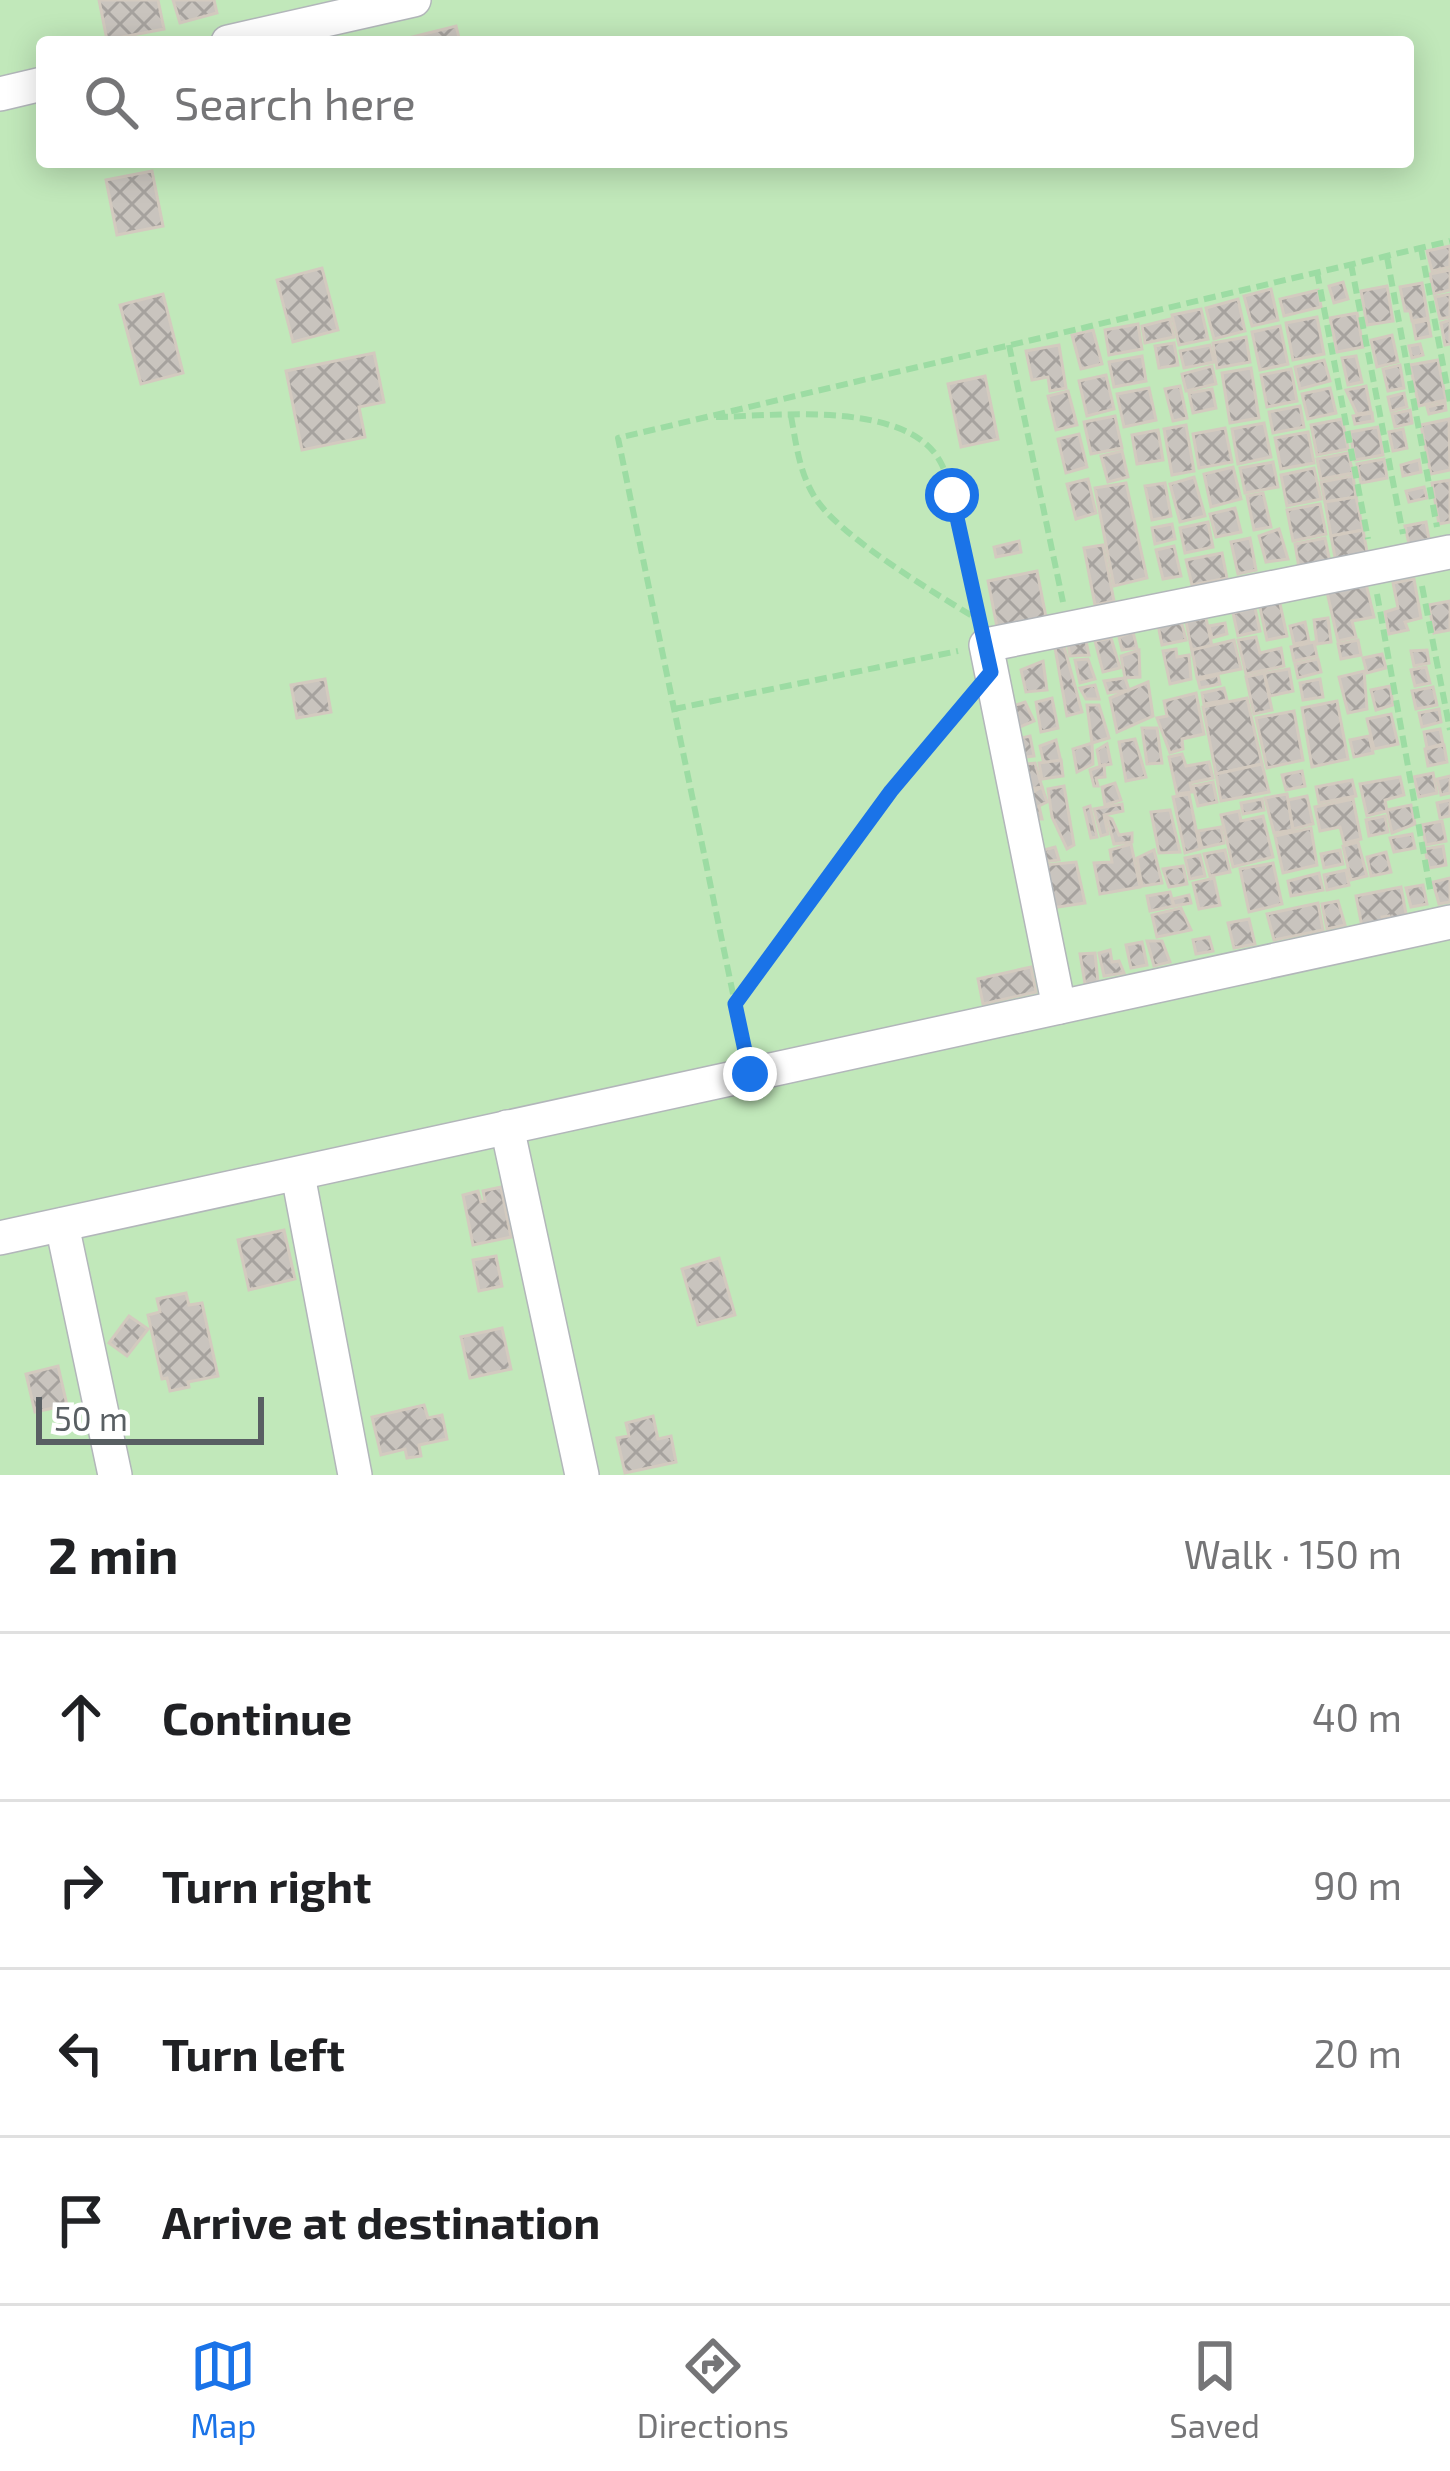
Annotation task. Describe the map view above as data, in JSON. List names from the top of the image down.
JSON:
{
  "scale_bar": "50 m",
  "page": {
    "search": "Search here",
    "scale": "50 m",
    "heading": ["2 min", "Walk · 150 m"],
    "list": [
      ["Continue", "40 m"],
      ["Turn right", "90 m"],
      ["Turn left", "20 m"],
      "Arrive at destination"
    ],
    "nav": ["Map", "Directions", "Saved"]
  }
}
